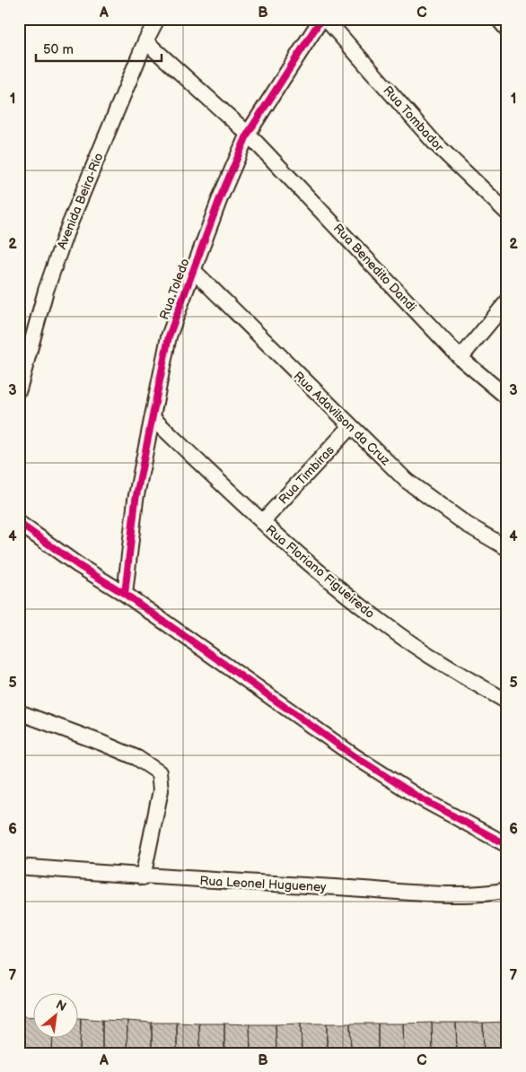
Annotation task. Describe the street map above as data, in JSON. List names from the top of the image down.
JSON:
{
  "streets": {
    "street": [
      "Rua Tombador",
      "Avenida Beira-Rio",
      "Rua Benedito Dandi",
      "Rua Toledo",
      "Rua Adavilson da Cruz",
      "Rua Timbiras",
      "Rua Floriano Figueiredo",
      "Rua Leonel Hugueney"
    ]
  },
  "crossings": [
    ["Avenida Beira-Rio", "Rua Benedito Dandi"],
    ["Rua Benedito Dandi", "Rua Toledo"],
    ["Rua Toledo", "Rua Adavilson da Cruz"],
    ["Rua Toledo", "Rua Floriano Figueiredo"],
    ["Rua Adavilson da Cruz", "Rua Timbiras"],
    ["Rua Timbiras", "Rua Floriano Figueiredo"]
  ],
  "scale_bar": "50 m",
  "north": "top right",
  "grid": {
    "columns": ["A", "B", "C"],
    "rows": [
      "1",
      "2",
      "3",
      "4",
      "5",
      "6",
      "7"
    ]
  }
}
